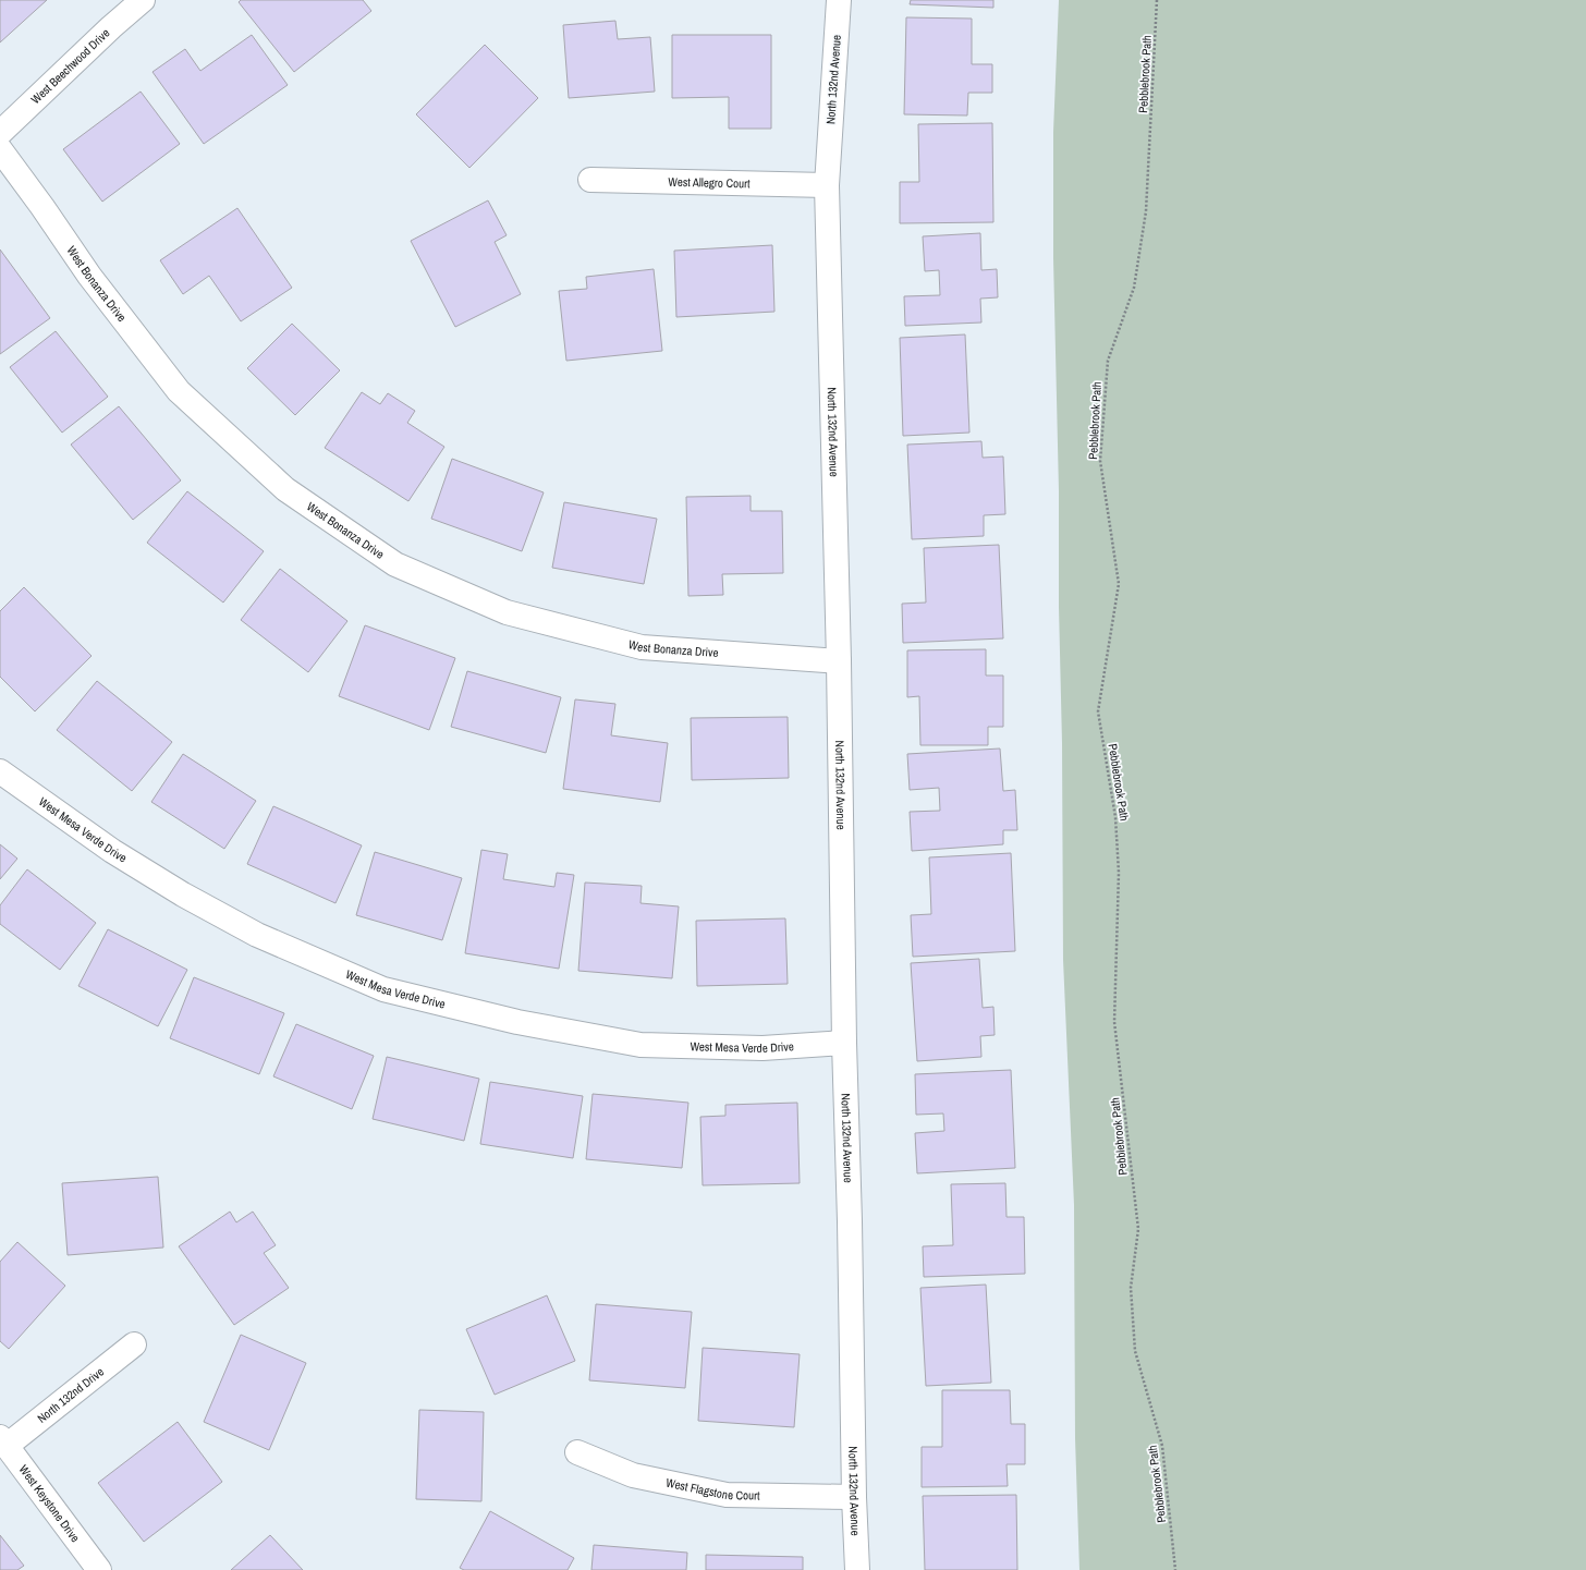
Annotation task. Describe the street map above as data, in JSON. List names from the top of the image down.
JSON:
{
  "streets": {
    "street": [
      "West Beechwood Drive",
      "North 132nd Avenue",
      "West Allegro Court",
      "West Bonanza Drive",
      "West Mesa Verde Drive",
      "North 132nd Drive",
      "West Flagstone Court",
      "West Keystone Drive"
    ],
    "path": ["Pebblebrook Path"]
  },
  "crossings": [
    ["North 132nd Avenue", "West Allegro Court"],
    ["North 132nd Avenue", "West Bonanza Drive"],
    ["North 132nd Avenue", "West Mesa Verde Drive"],
    ["North 132nd Avenue", "West Flagstone Court"],
    ["North 132nd Drive", "West Keystone Drive"]
  ]
}
